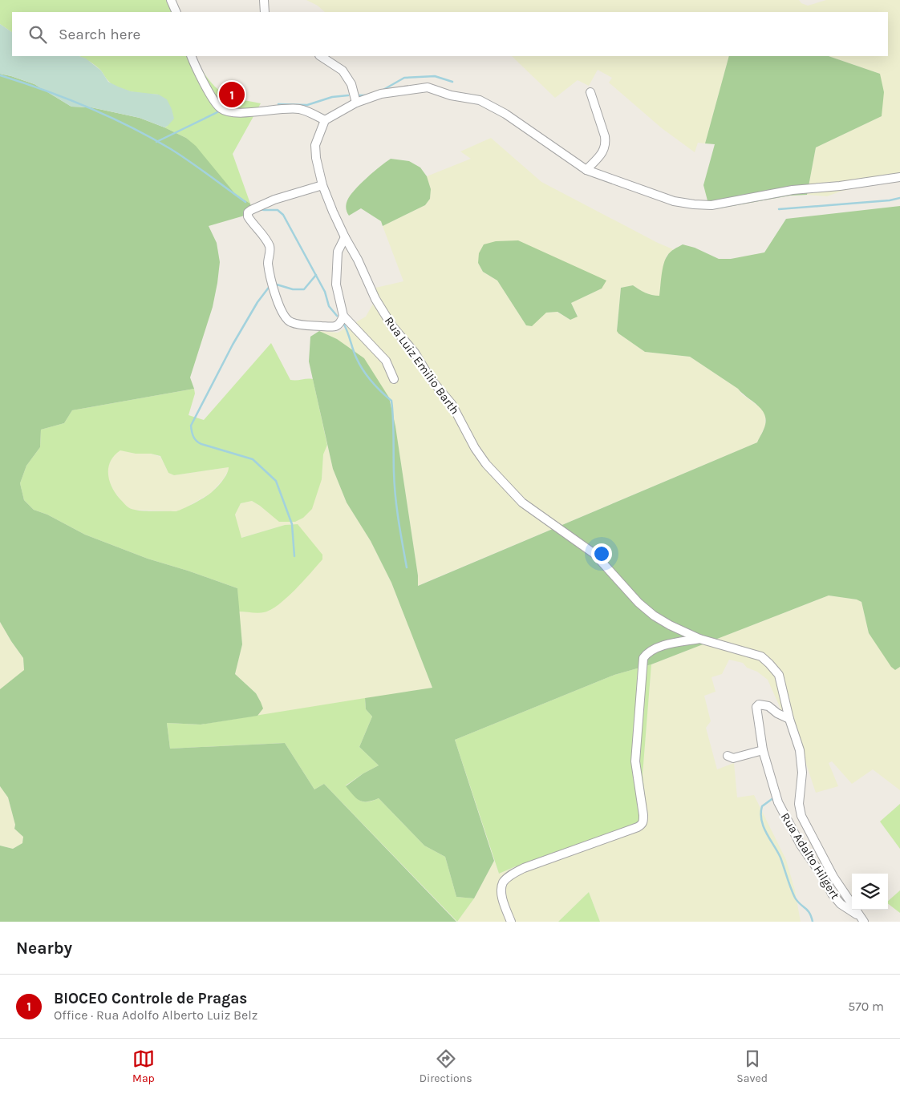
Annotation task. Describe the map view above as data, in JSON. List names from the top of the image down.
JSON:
{
  "streets": {
    "street": ["Rua Luiz Emilio Barth", "Rua Adalto Hilgert"]
  },
  "crossings": [
    ["Rua Luiz Emilio Barth", "Rua Adalto Hilgert"]
  ],
  "page": {
    "search": "Search here",
    "pins": "1",
    "heading": "Nearby",
    "list": [
      {
        "mark": "1",
        "name": "BIOCEO Controle de Pragas",
        "note": "Office · Rua Adolfo Alberto Luiz Belz",
        "value": "570 m"
      }
    ],
    "nav": ["Map", "Directions", "Saved"]
  }
}
